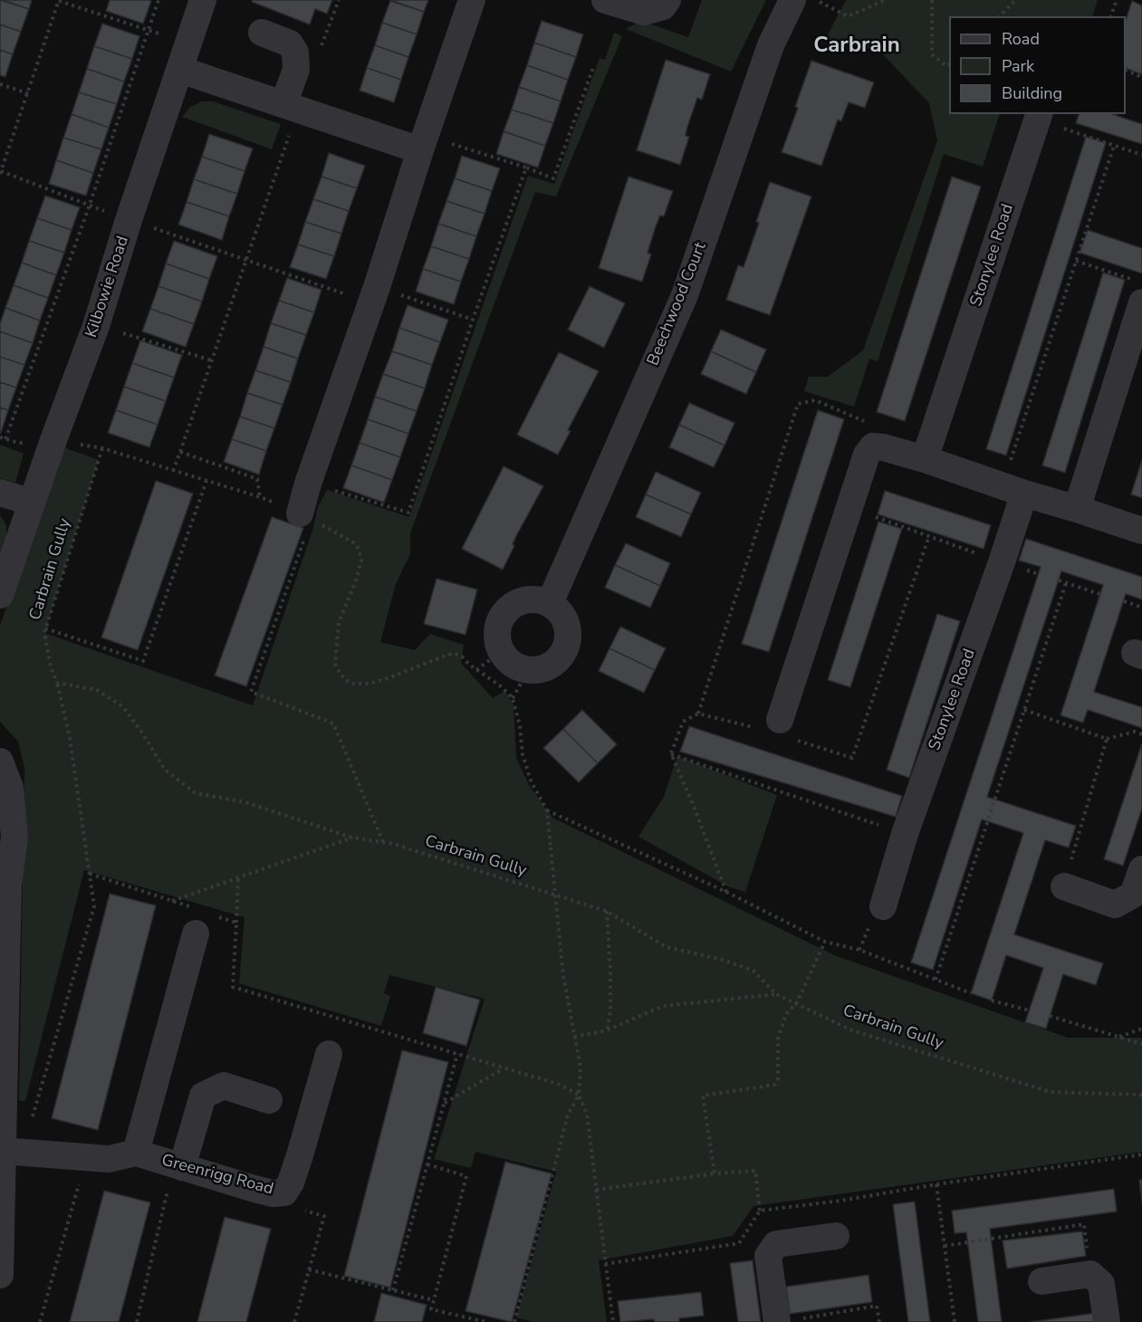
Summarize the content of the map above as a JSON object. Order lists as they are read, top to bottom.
{
  "streets": {
    "street": [
      "Stonylee Road",
      "Kilbowie Road",
      "Beechwood Court",
      "Greenrigg Road"
    ],
    "path": ["Carbrain Gully"]
  },
  "districts": ["Carbrain"],
  "legend": ["Road", "Park", "Building"]
}
